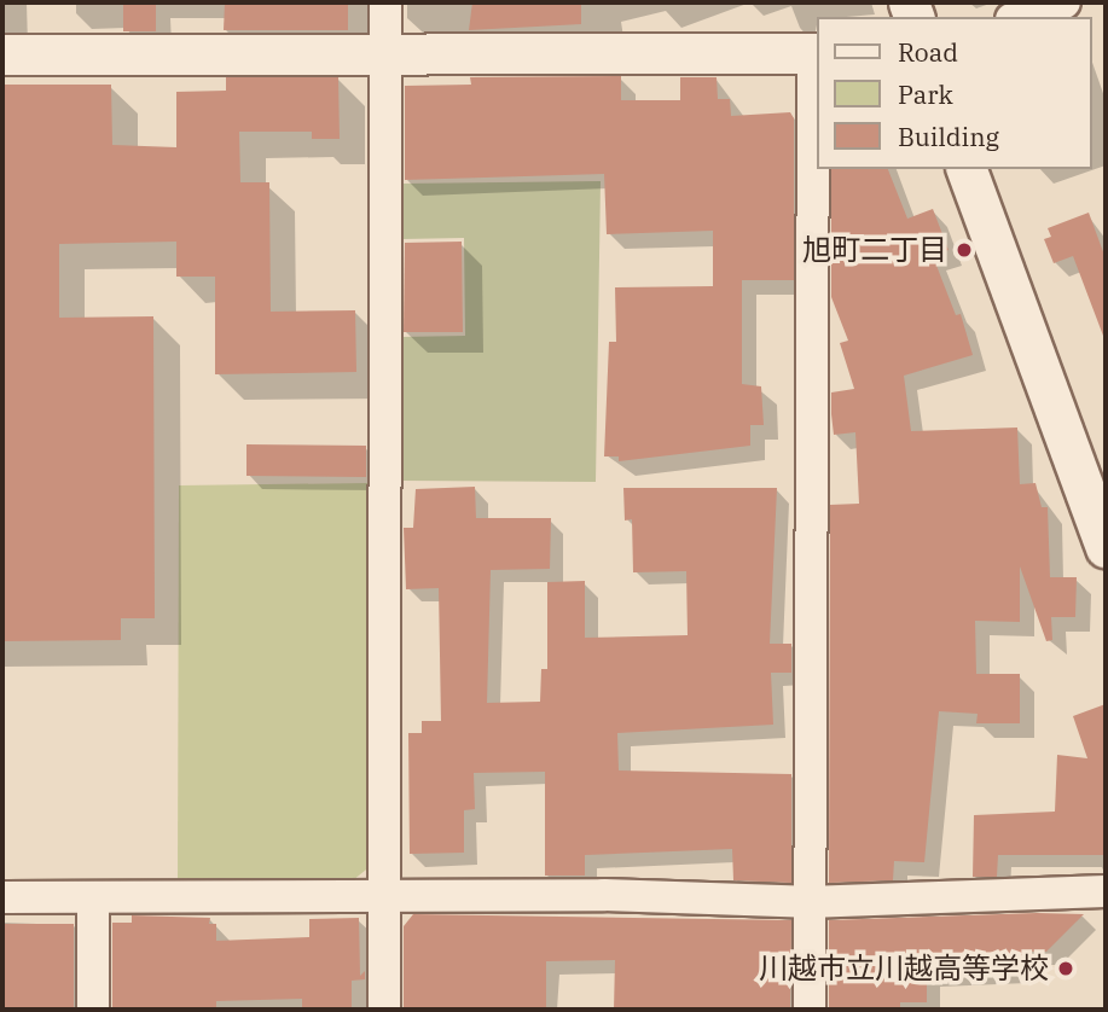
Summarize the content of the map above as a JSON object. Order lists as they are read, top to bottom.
{
  "places": ["旭町二丁目", "川越市立川越高等学校"],
  "legend": ["Road", "Park", "Building"]
}
